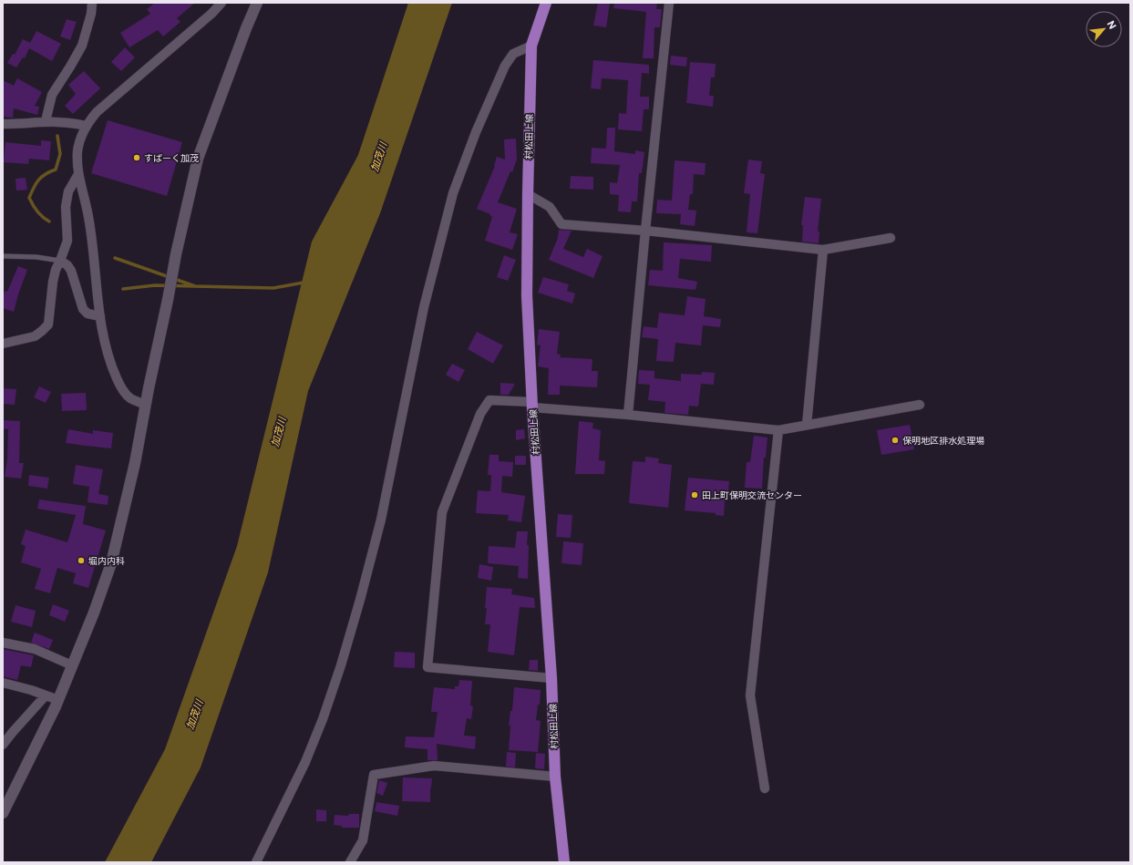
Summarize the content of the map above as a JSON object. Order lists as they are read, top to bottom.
{
  "streets": {
    "main road": ["村松田上線"]
  },
  "water": ["加茂川"],
  "places": [
    "すぱーく加茂",
    "保明地区排水処理場",
    "田上町保明交流センター",
    "堀内内科"
  ],
  "north": "top right"
}
